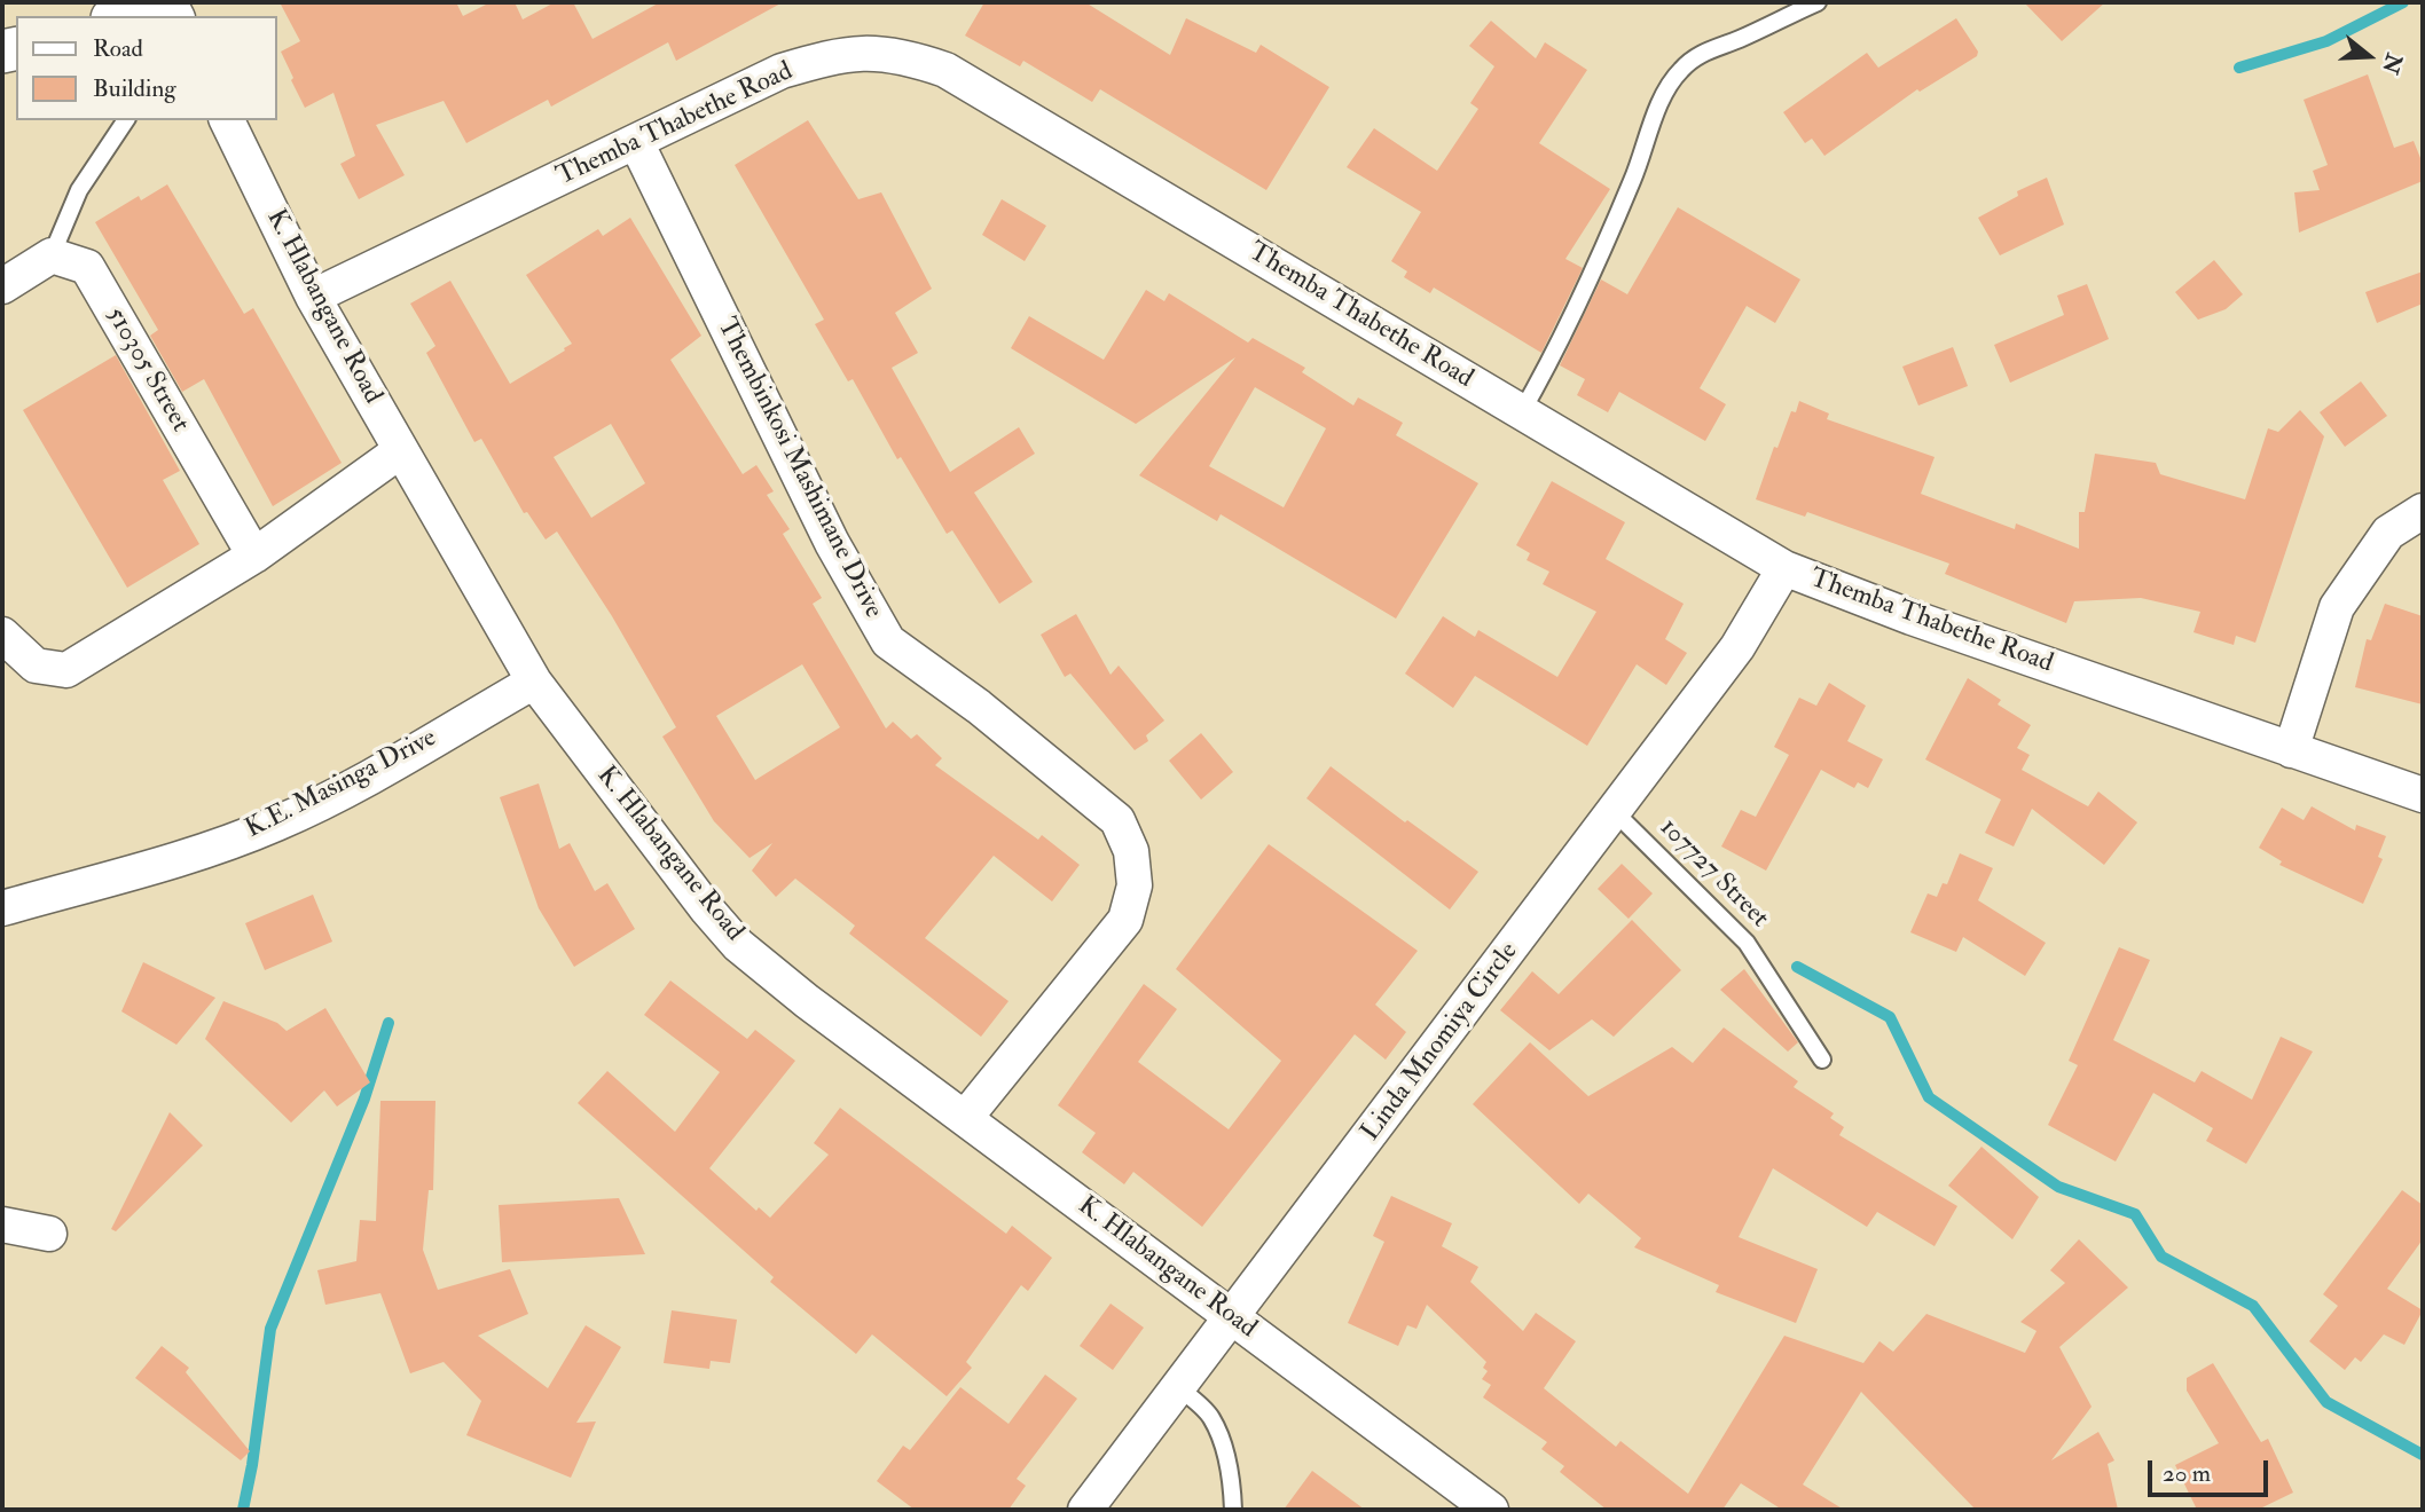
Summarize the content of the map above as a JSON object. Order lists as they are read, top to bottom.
{
  "streets": {
    "street": [
      "Themba Thabethe Road",
      "K. Hlabangane Road",
      "510305 Street",
      "Thembinkosi Mashimane Drive",
      "K.E. Masinga Drive",
      "Linda Mnomiya Circle"
    ],
    "lane": ["107727 Street"]
  },
  "crossings": [
    ["Themba Thabethe Road", "K. Hlabangane Road"],
    ["Themba Thabethe Road", "Thembinkosi Mashimane Drive"],
    ["Themba Thabethe Road", "Linda Mnomiya Circle"],
    ["K. Hlabangane Road", "Thembinkosi Mashimane Drive"],
    ["K. Hlabangane Road", "K.E. Masinga Drive"],
    ["K. Hlabangane Road", "Linda Mnomiya Circle"],
    ["107727 Street", "Linda Mnomiya Circle"]
  ],
  "legend": ["Road", "Building"],
  "scale_bar": "20 m",
  "north": "right"
}
